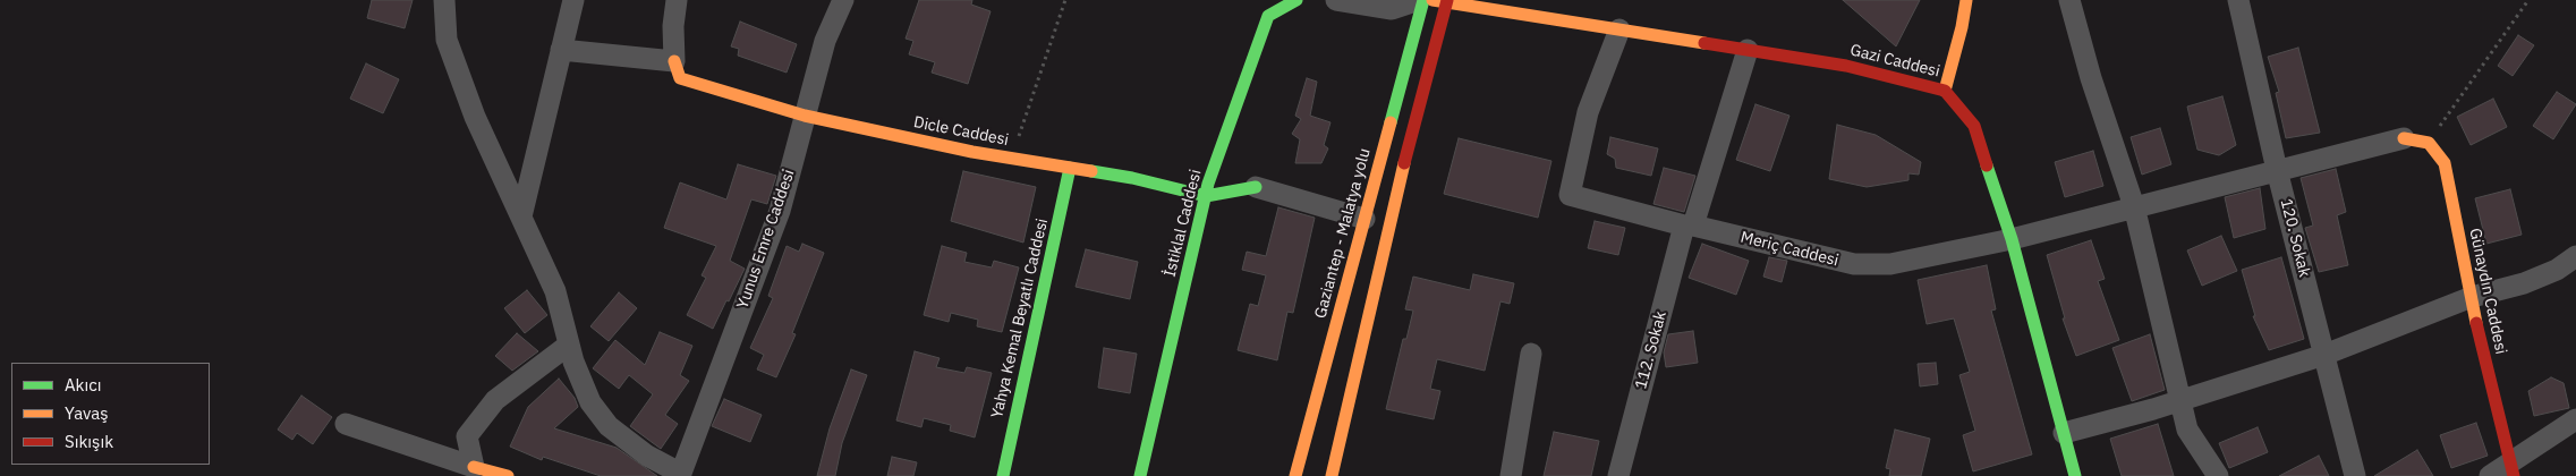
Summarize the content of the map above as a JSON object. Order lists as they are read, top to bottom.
{
  "streets": {
    "main road": [
      "Gazi Caddesi",
      "Dicle Caddesi",
      "İstiklal Caddesi",
      "Gaziantep - Malatya yolu",
      "Günaydın Caddesi",
      "Yahya Kemal Beyatlı Caddesi"
    ],
    "street": [
      "120. Sokak",
      "Yunus Emre Caddesi",
      "Meriç Caddesi",
      "112. Sokak"
    ]
  },
  "crossings": [
    ["Gazi Caddesi", "Meriç Caddesi"],
    ["Gazi Caddesi", "112. Sokak"],
    ["Dicle Caddesi", "İstiklal Caddesi"],
    ["Dicle Caddesi", "Yunus Emre Caddesi"],
    ["Dicle Caddesi", "Yahya Kemal Beyatlı Caddesi"],
    ["120. Sokak", "Meriç Caddesi"],
    ["Meriç Caddesi", "112. Sokak"]
  ],
  "legend": ["Akıcı", "Yavaş", "Sıkışık"]
}
